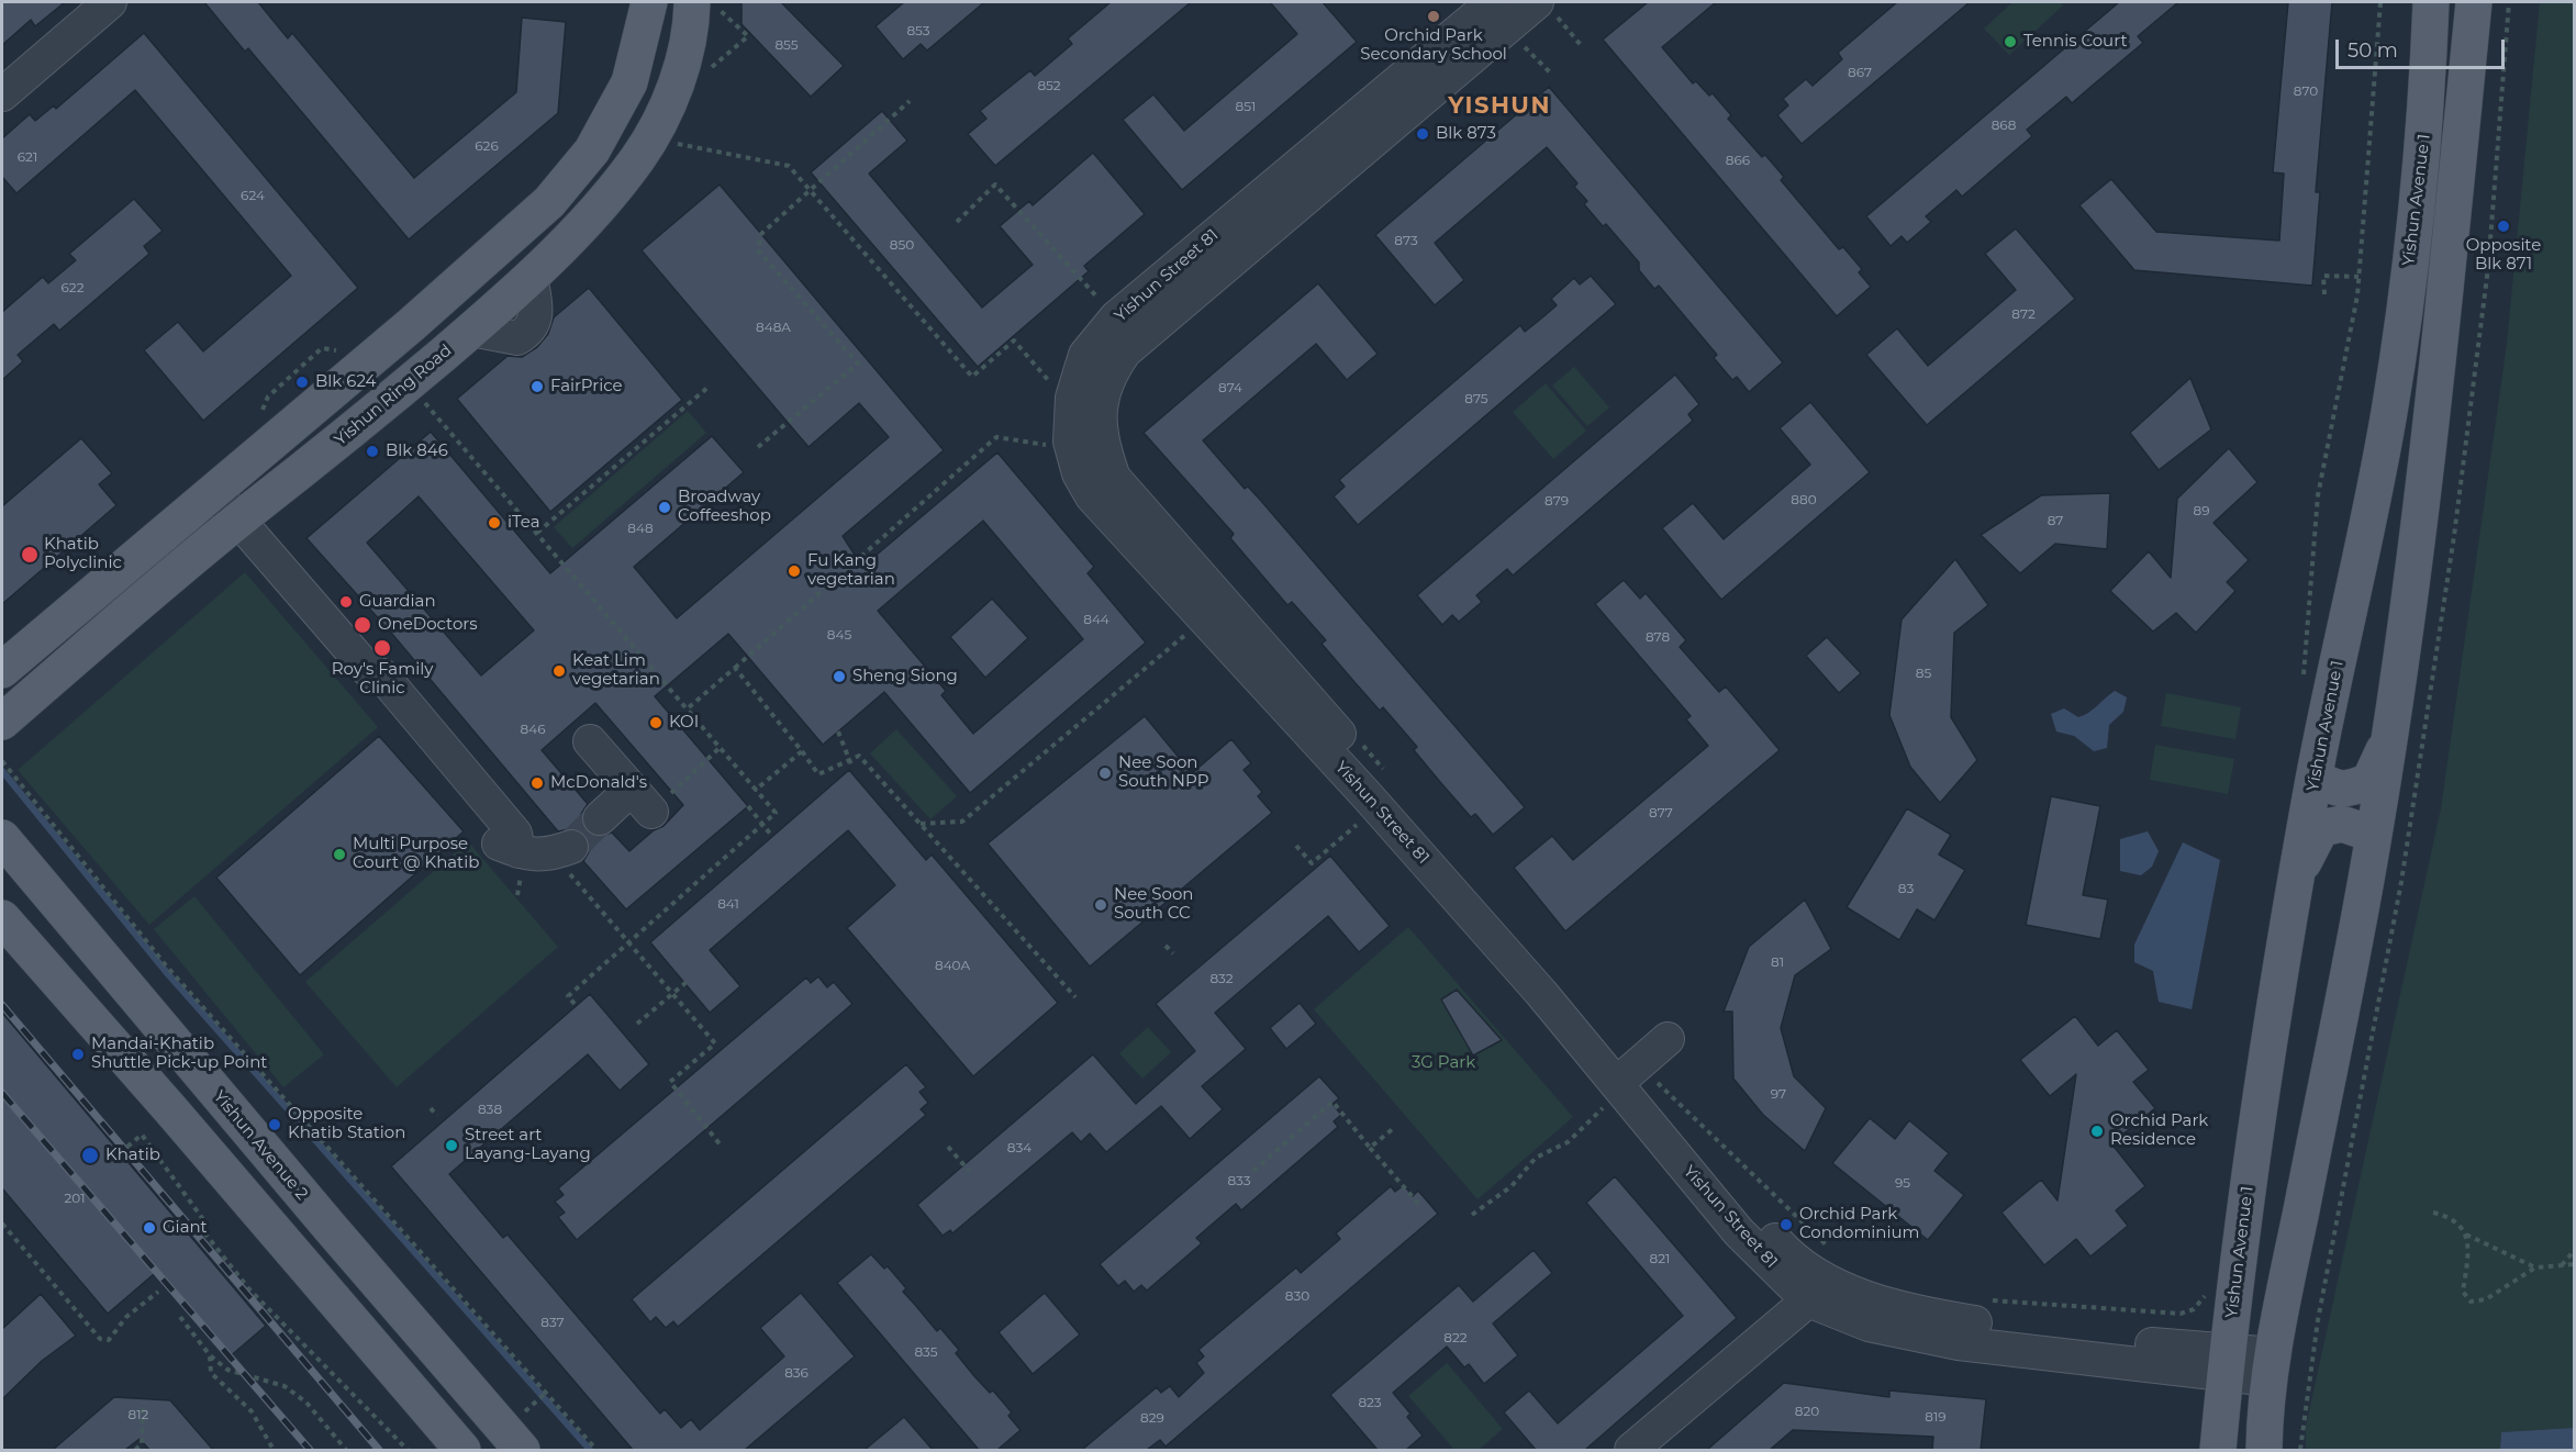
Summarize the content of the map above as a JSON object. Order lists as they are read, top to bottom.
{
  "streets": {
    "main road": ["Yishun Avenue 1", "Yishun Ring Road", "Yishun Avenue 2"],
    "street": ["Yishun Street 81"]
  },
  "crossings": [
    ["Yishun Avenue 1", "Yishun Street 81"]
  ],
  "districts": ["YISHUN"],
  "parks": ["3G Park"],
  "places": [
    "Orchid Park Secondary School",
    "Tennis Court",
    "Blk 873",
    "Opposite Blk 871",
    "Blk 624",
    "FairPrice",
    "Blk 846",
    "Broadway Coffeeshop",
    "iTea",
    "Khatib Polyclinic",
    "Fu Kang vegetarian",
    "Guardian",
    "OneDoctors",
    "Roy's Family Clinic",
    "Keat Lim vegetarian",
    "Sheng Siong",
    "KOI",
    "Nee Soon South NPP",
    "McDonald's",
    "Multi Purpose Court @ Khatib",
    "Nee Soon South CC",
    "Mandai-Khatib Shuttle Pick-up Point",
    "Opposite Khatib Station",
    "Orchid Park Residence",
    "Street art Layang-Layang",
    "Khatib",
    "Orchid Park Condominium",
    "Giant"
  ],
  "house_numbers": [
    "853",
    "855",
    "867",
    "852",
    "870",
    "851",
    "868",
    "626",
    "621",
    "866",
    "624",
    "873",
    "850",
    "622",
    "872",
    "848A",
    "874",
    "875",
    "880",
    "879",
    "89",
    "87",
    "848",
    "844",
    "845",
    "878",
    "85",
    "846",
    "877",
    "83",
    "841",
    "81",
    "840A",
    "832",
    "97",
    "838",
    "834",
    "833",
    "95",
    "201",
    "821",
    "830",
    "837",
    "822",
    "835",
    "836",
    "823",
    "820",
    "812",
    "819",
    "829"
  ],
  "scale_bar": "50 m"
}
